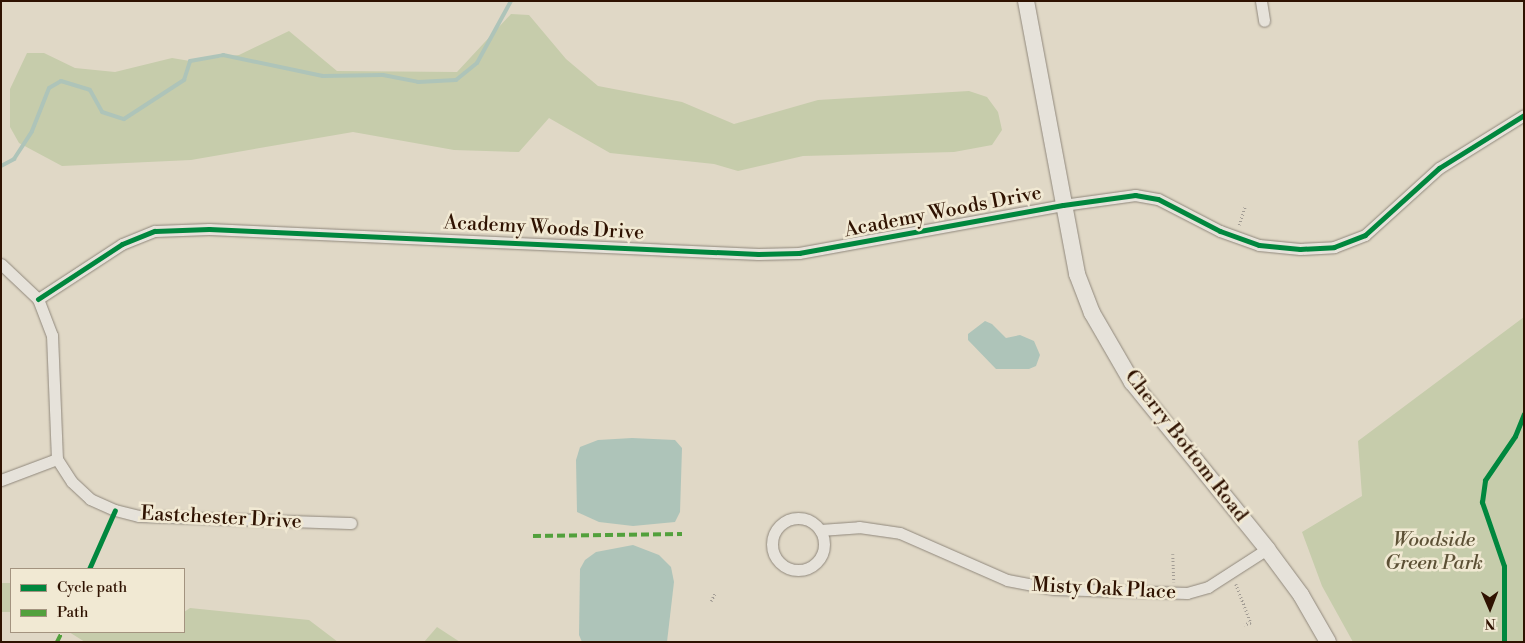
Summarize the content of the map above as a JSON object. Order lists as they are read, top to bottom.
{
  "streets": {
    "main road": ["Cherry Bottom Road"],
    "street": ["Academy Woods Drive", "Eastchester Drive", "Misty Oak Place"]
  },
  "crossings": [
    ["Academy Woods Drive", "Cherry Bottom Road"],
    ["Cherry Bottom Road", "Misty Oak Place"]
  ],
  "parks": ["Woodside Green Park"],
  "legend": ["Cycle path", "Path"],
  "north": "bottom"
}
